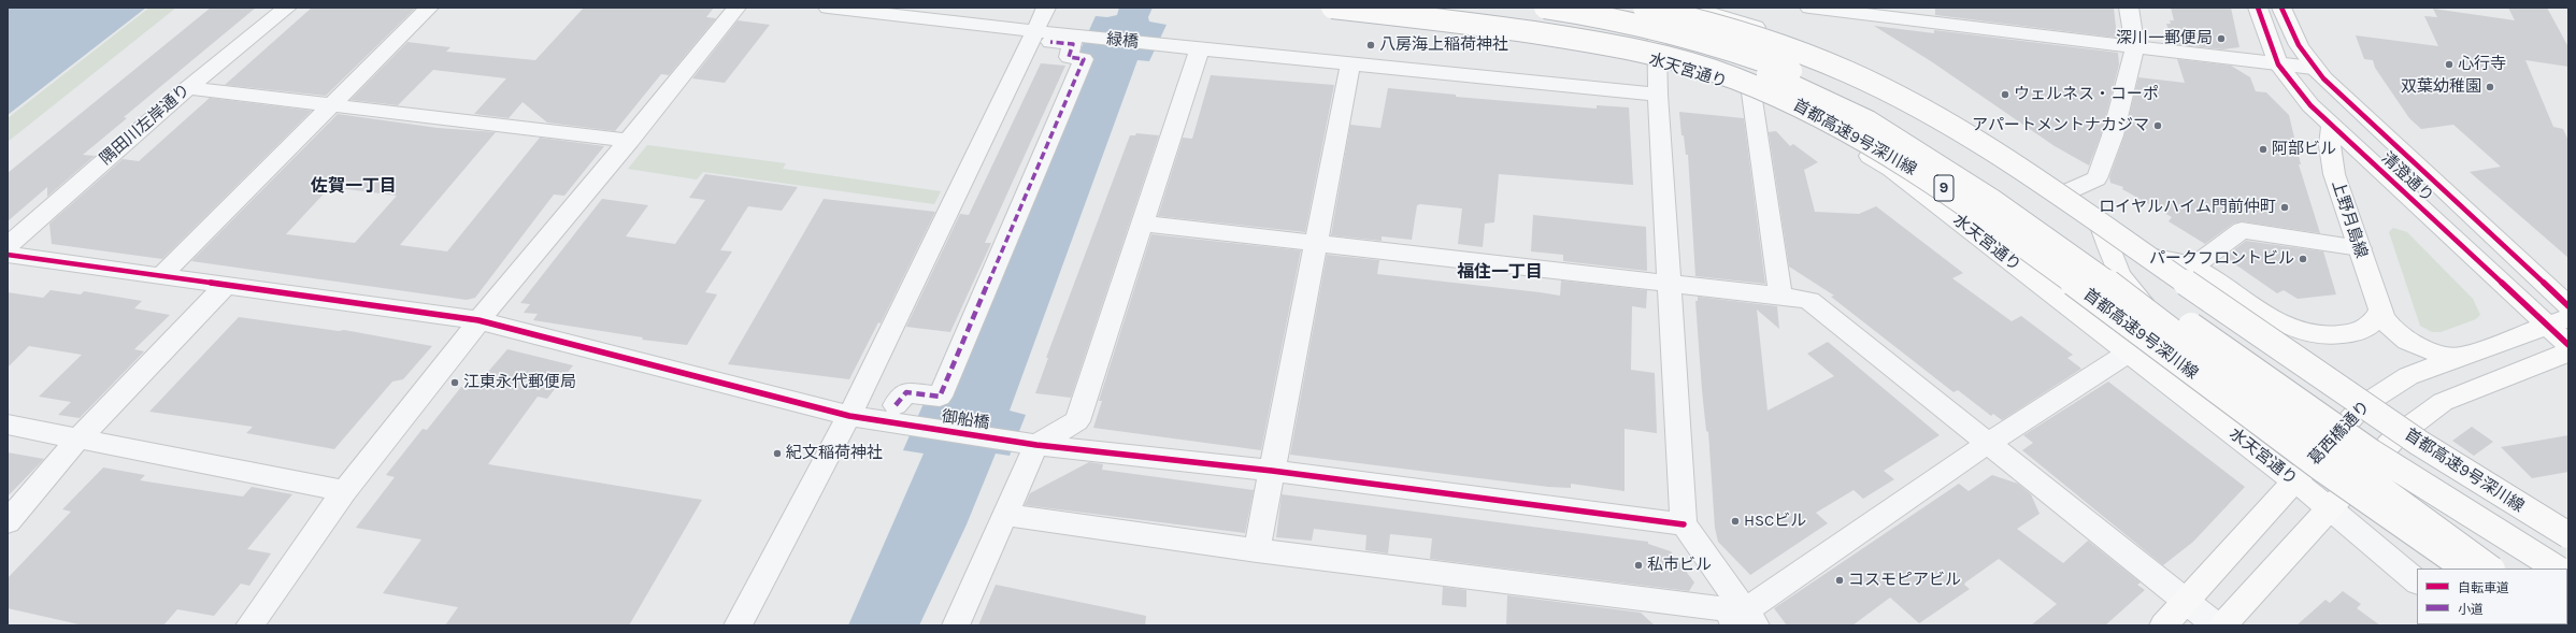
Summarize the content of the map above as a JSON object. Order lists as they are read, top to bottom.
{
  "streets": {
    "main road": [
      "水天宮通り",
      "首都高速9号深川線",
      "清澄通り",
      "9",
      "上野月島線",
      "葛西橋通り"
    ],
    "street": ["緑橋", "隅田川左岸通り", "御船橋"]
  },
  "crossings": [
    ["水天宮通り", "葛西橋通り"],
    ["清澄通り", "上野月島線"],
    ["清澄通り", "葛西橋通り"],
    ["上野月島線", "葛西橋通り"]
  ],
  "districts": ["佐賀一丁目", "福住一丁目"],
  "places": [
    "深川一郵便局",
    "八房海上稲荷神社",
    "心行寺",
    "双葉幼稚園",
    "ウェルネス・コーポ",
    "アパートメントナカジマ",
    "阿部ビル",
    "ロイヤルハイム門前仲町",
    "パークフロントビル",
    "江東永代郵便局",
    "紀文稲荷神社",
    "HSCビル",
    "私市ビル",
    "コスモピアビル"
  ],
  "legend": ["自転車道", "小道"]
}
